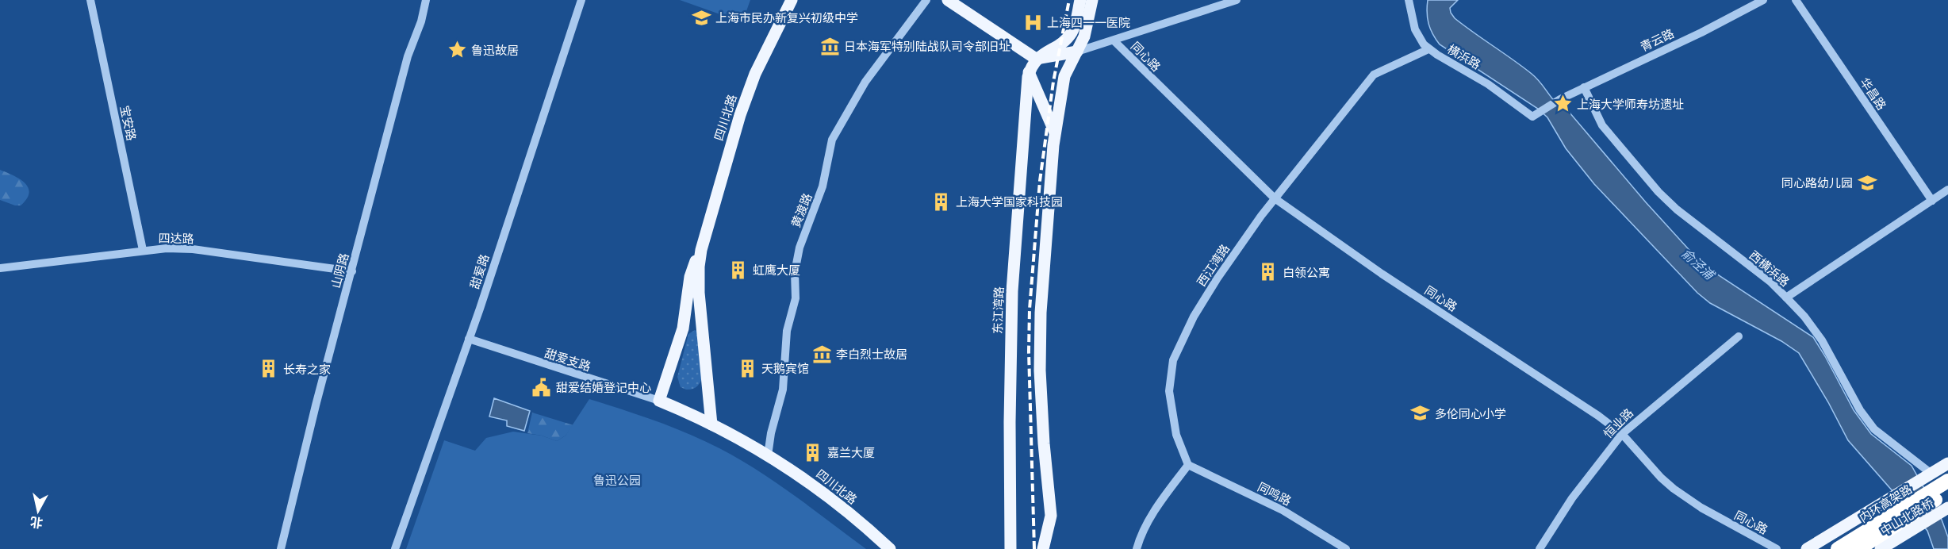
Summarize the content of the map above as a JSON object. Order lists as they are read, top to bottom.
{
  "streets": {
    "highway": ["内环高架路"],
    "main road": ["四川北路", "东江湾路", "中山北路桥"],
    "street": [
      "青云路",
      "同心路",
      "横浜路",
      "华昌路",
      "宝安路",
      "黄渡路",
      "四达路",
      "西江湾路",
      "西横浜路",
      "山阴路",
      "甜爱路",
      "甜爱支路",
      "恒业路",
      "同鸣路"
    ]
  },
  "crossings": [
    ["青云路", "横浜路"],
    ["青云路", "西横浜路"],
    ["同心路", "西江湾路"],
    ["同心路", "恒业路"],
    ["横浜路", "西江湾路"],
    ["四川北路", "黄渡路"],
    ["四川北路", "甜爱支路"],
    ["宝安路", "四达路"],
    ["四达路", "山阴路"],
    ["西江湾路", "同鸣路"],
    ["西横浜路", "中山北路桥"],
    ["甜爱路", "甜爱支路"]
  ],
  "water": ["俞泾浦"],
  "parks": ["鲁迅公园"],
  "places": {
    "school or university": ["上海市民办新复兴初级中学", "同心路幼儿园", "多伦同心小学"],
    "hospital": ["上海四一一医院"],
    "museum": ["日本海军特别陆战队司令部旧址", "李白烈士故居"],
    "place": ["鲁迅故居", "上海大学师寿坊遗址"],
    "building": [
      "上海大学国家科技园",
      "虹鹰大厦",
      "白领公寓",
      "天鹅宾馆",
      "长寿之家",
      "嘉兰大厦"
    ],
    "public building": ["甜爱结婚登记中心"]
  },
  "north": "bottom"
}
